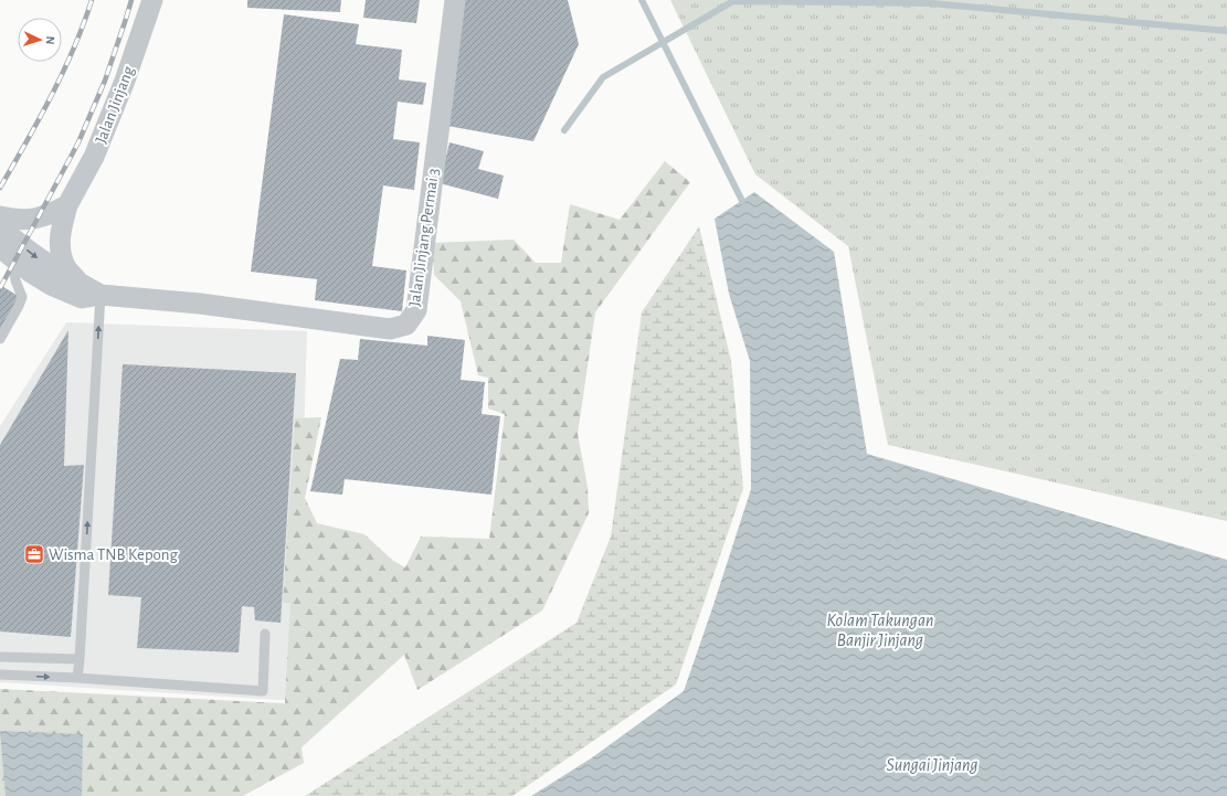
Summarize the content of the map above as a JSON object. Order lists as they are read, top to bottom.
{
  "streets": {
    "street": ["Jalan Jinjang", "Jalan Jinjang Permai 3"]
  },
  "water": ["Kolam Takungan Banjir Jinjang", "Sungai Jinjang"],
  "places": {
    "office": ["Wisma TNB Kepong"]
  },
  "north": "right"
}
